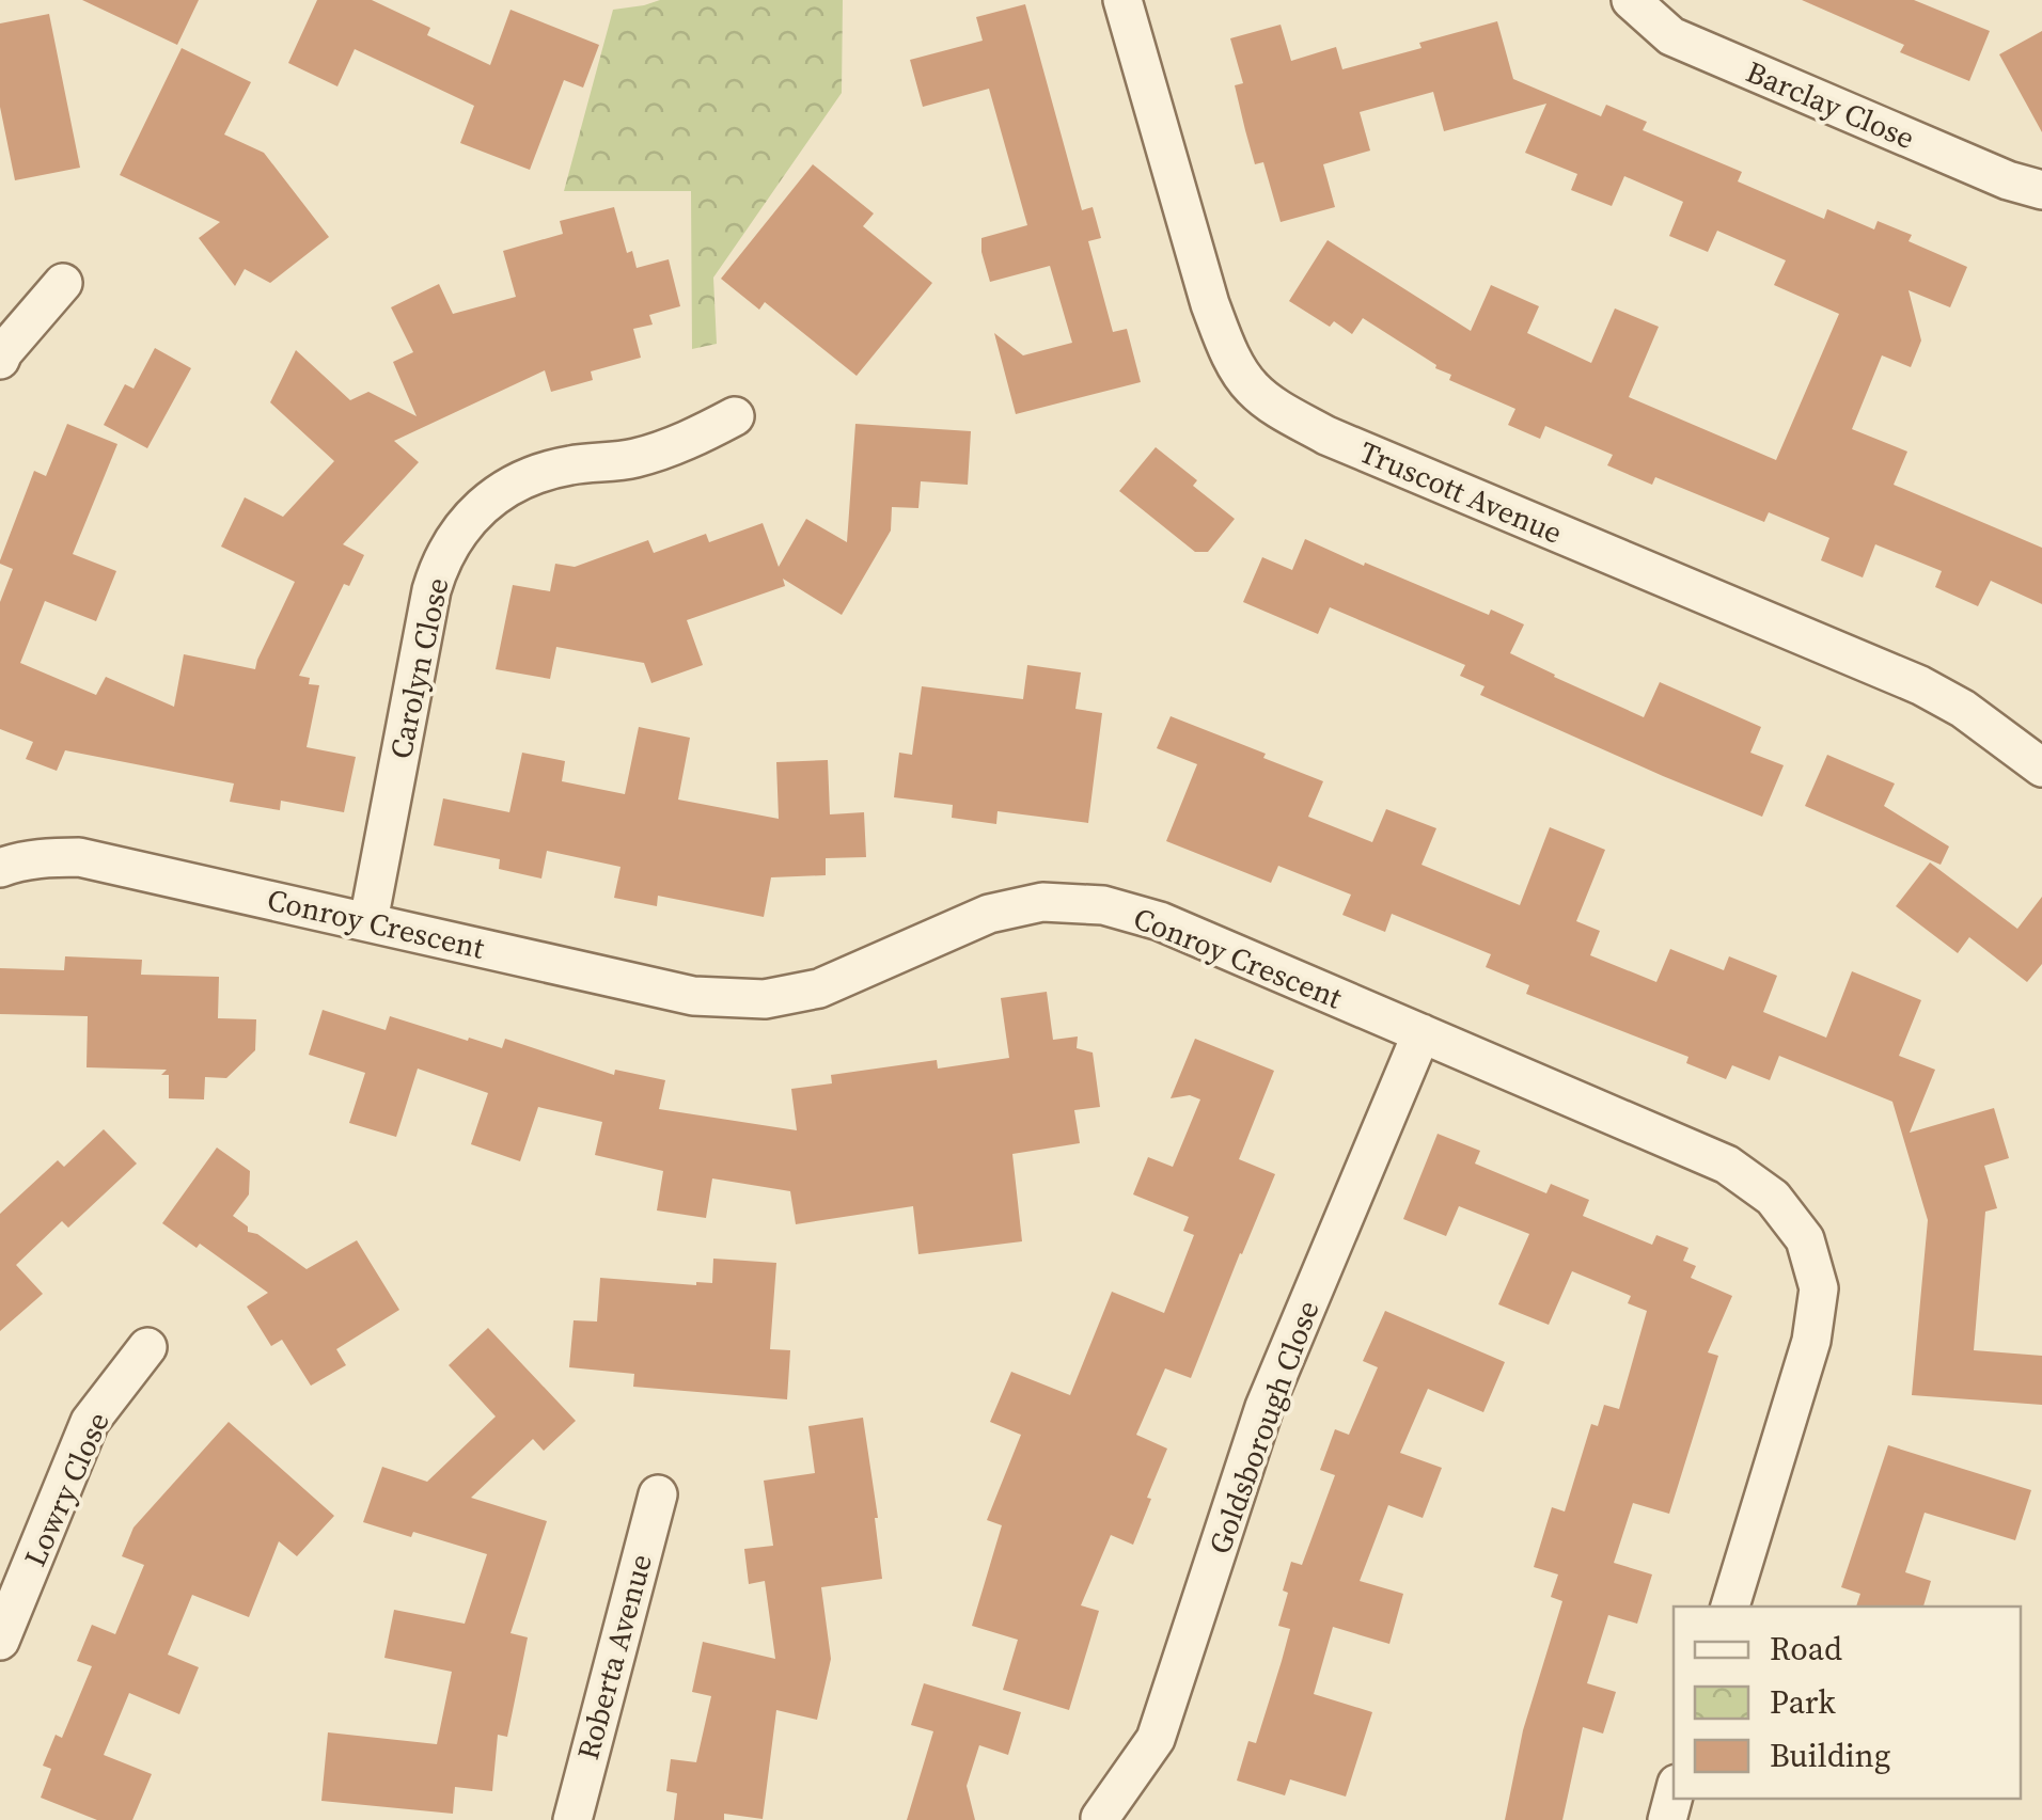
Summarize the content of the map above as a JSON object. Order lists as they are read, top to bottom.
{
  "streets": {
    "street": [
      "Barclay Close",
      "Truscott Avenue",
      "Carolyn Close",
      "Conroy Crescent",
      "Goldsborough Close",
      "Lowry Close",
      "Roberta Avenue"
    ]
  },
  "crossings": [
    ["Carolyn Close", "Conroy Crescent"],
    ["Conroy Crescent", "Goldsborough Close"]
  ],
  "legend": ["Road", "Park", "Building"]
}
